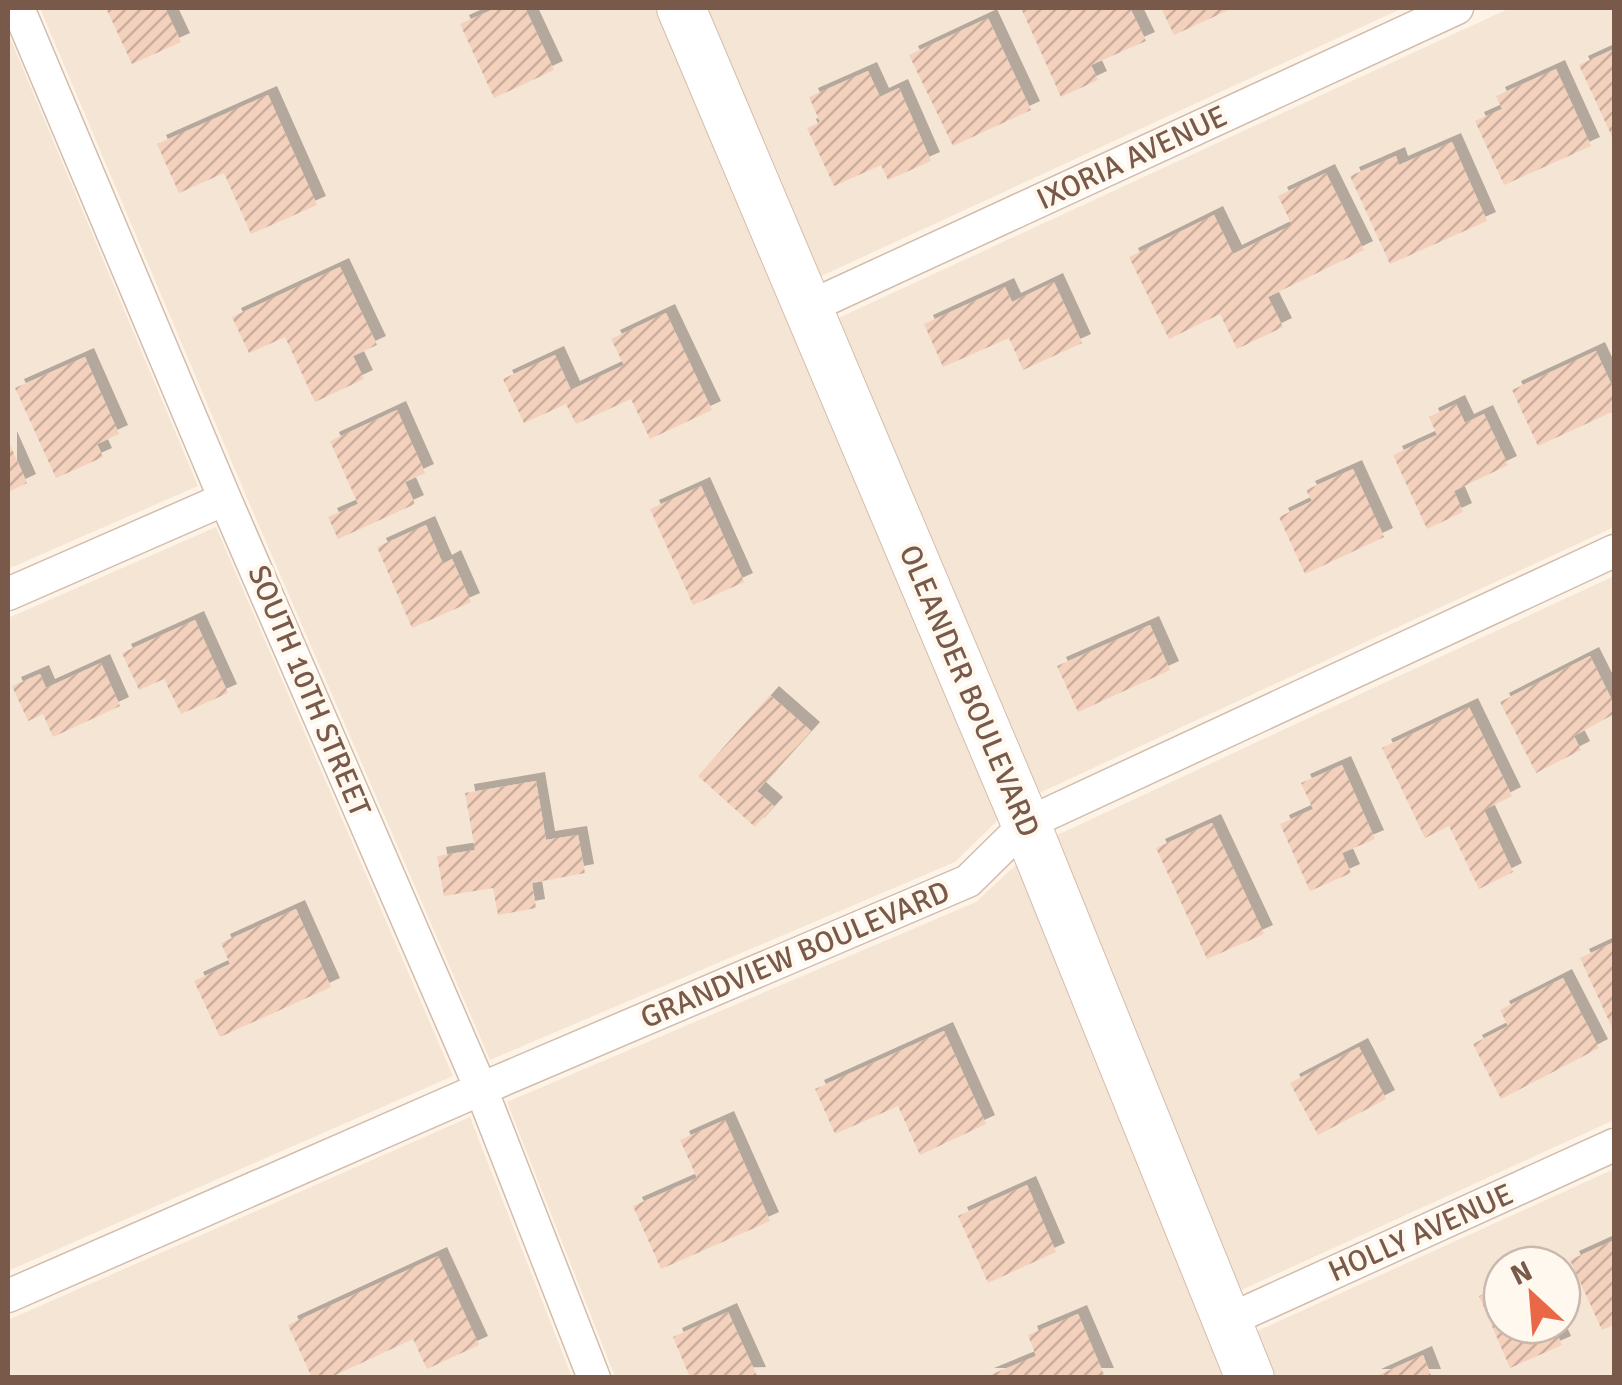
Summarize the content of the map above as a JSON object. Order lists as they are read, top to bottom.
{
  "streets": {
    "main road": ["OLEANDER BOULEVARD"],
    "street": [
      "IXORIA AVENUE",
      "SOUTH 10TH STREET",
      "GRANDVIEW BOULEVARD",
      "HOLLY AVENUE"
    ]
  },
  "crossings": [
    ["IXORIA AVENUE", "OLEANDER BOULEVARD"],
    ["SOUTH 10TH STREET", "GRANDVIEW BOULEVARD"],
    ["OLEANDER BOULEVARD", "GRANDVIEW BOULEVARD"],
    ["OLEANDER BOULEVARD", "HOLLY AVENUE"]
  ],
  "north": "top left"
}
